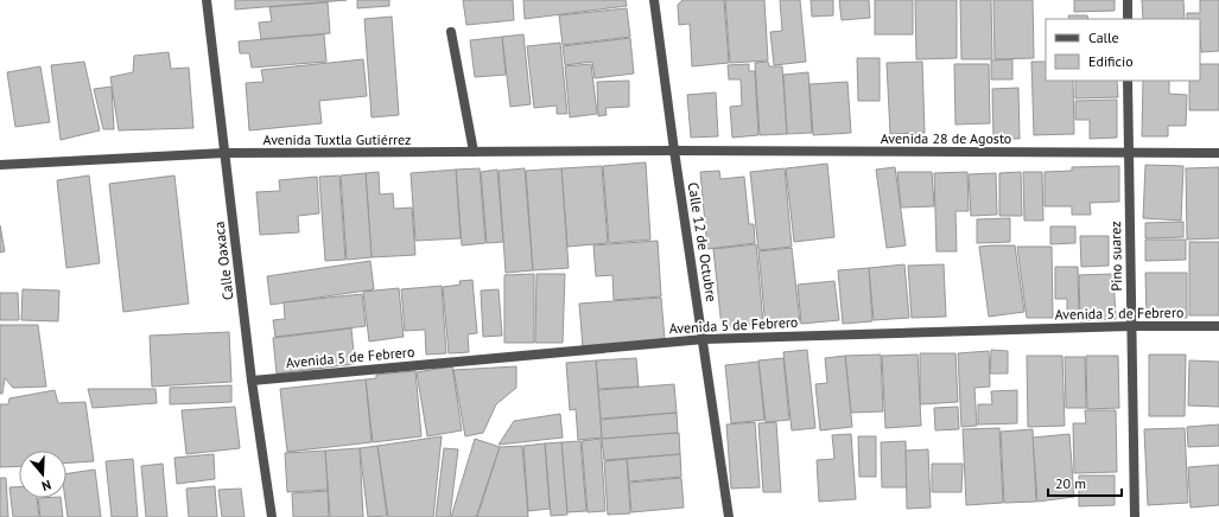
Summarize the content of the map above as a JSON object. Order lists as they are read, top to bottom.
{
  "streets": {
    "street": [
      "Avenida 28 de Agosto",
      "Avenida Tuxtla Gutiérrez",
      "Calle 12 de Octubre",
      "Pino suarez",
      "Calle Oaxaca",
      "Avenida 5 de Febrero"
    ]
  },
  "crossings": [
    ["Avenida 28 de Agosto", "Avenida Tuxtla Gutiérrez"],
    ["Avenida 28 de Agosto", "Calle 12 de Octubre"],
    ["Avenida 28 de Agosto", "Pino suarez"],
    ["Avenida Tuxtla Gutiérrez", "Calle 12 de Octubre"],
    ["Avenida Tuxtla Gutiérrez", "Calle Oaxaca"],
    ["Calle 12 de Octubre", "Avenida 5 de Febrero"],
    ["Pino suarez", "Avenida 5 de Febrero"],
    ["Calle Oaxaca", "Avenida 5 de Febrero"]
  ],
  "legend": ["Calle", "Edificio"],
  "scale_bar": "20 m",
  "north": "bottom"
}
